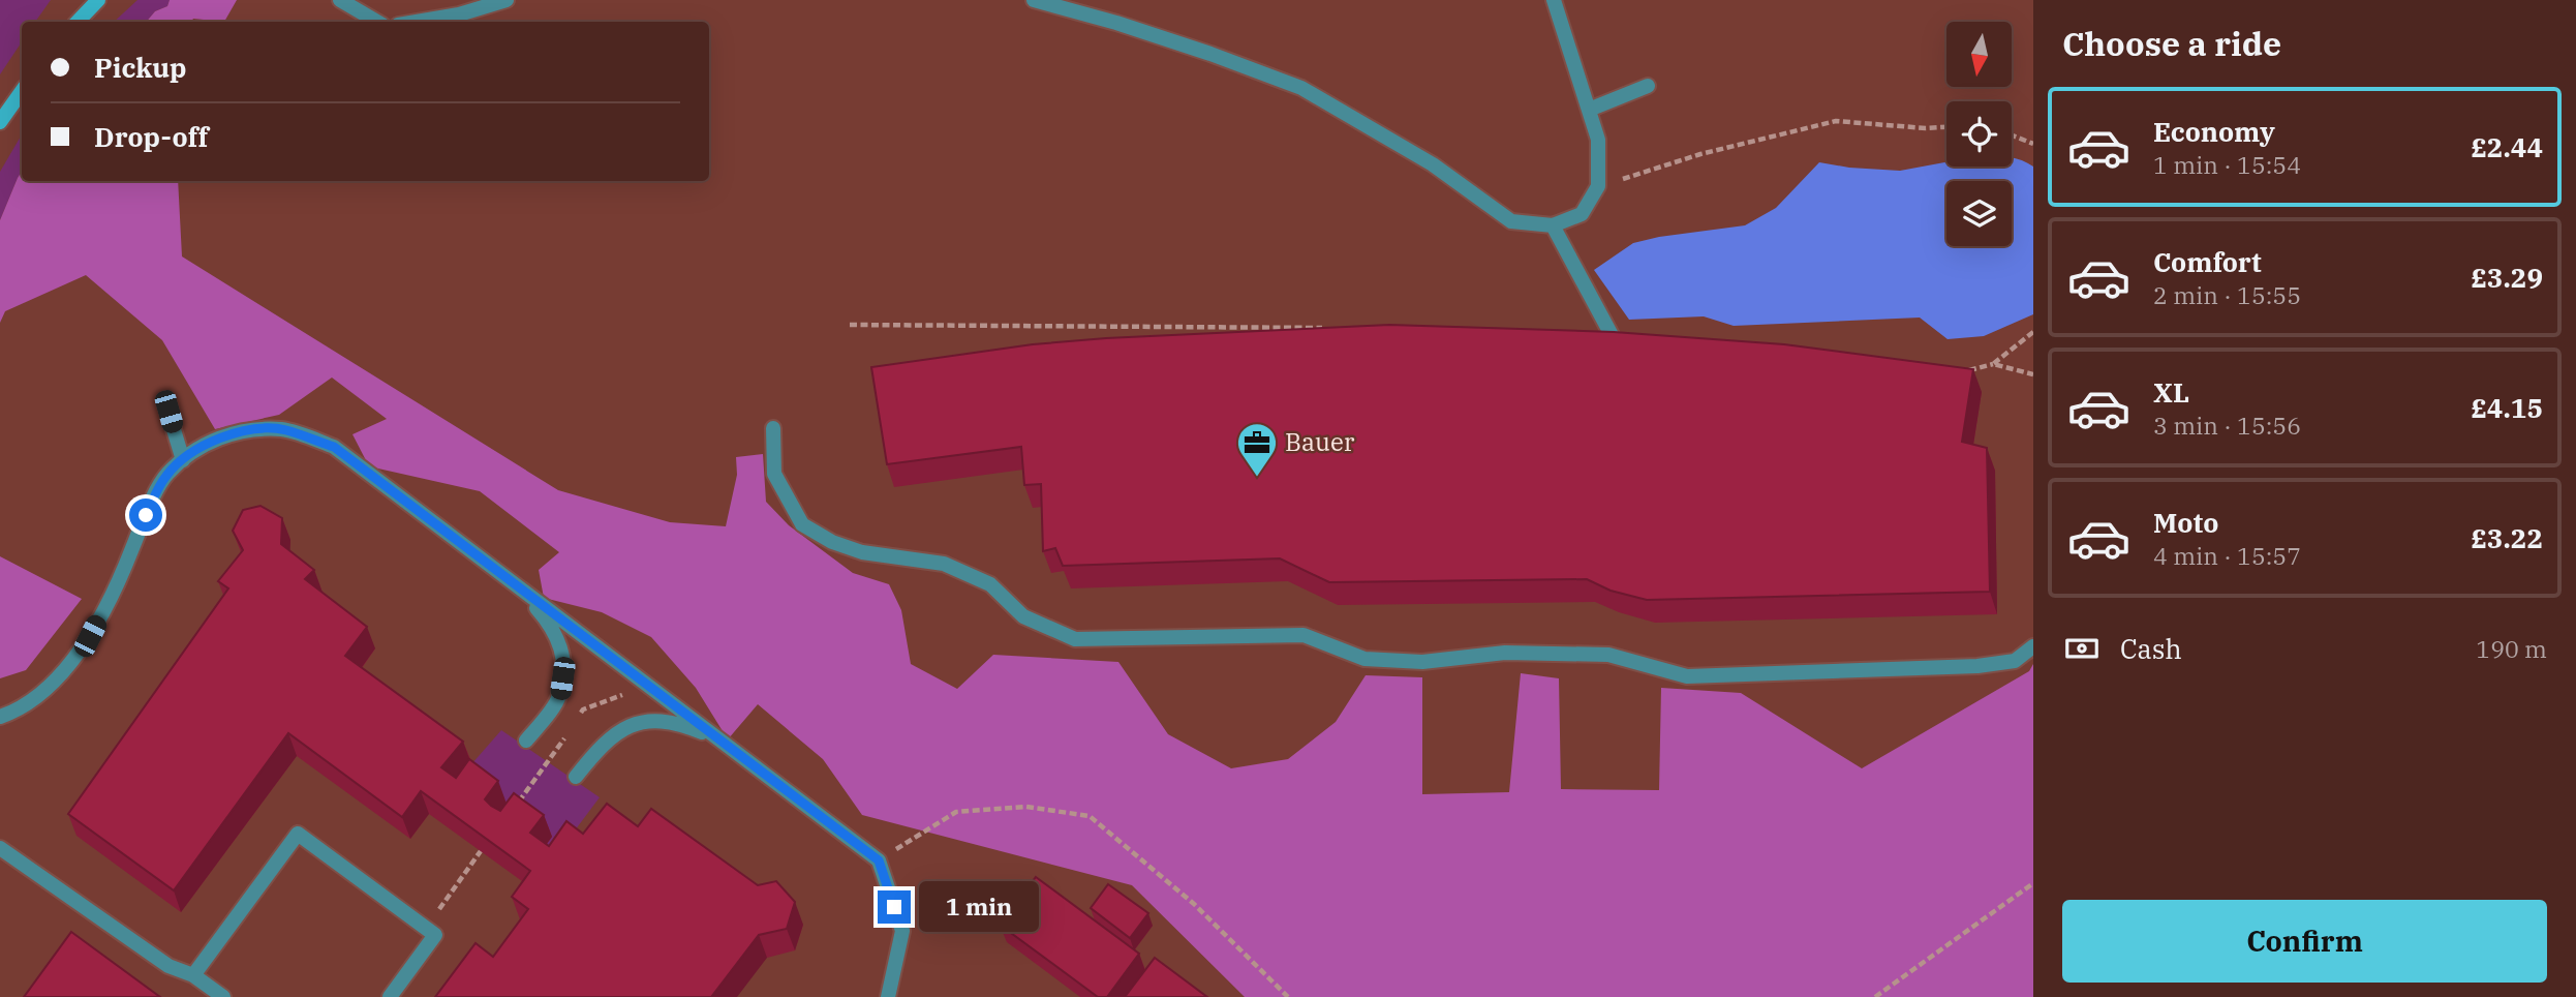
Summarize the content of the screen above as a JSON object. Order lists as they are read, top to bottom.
{
  "places": {
    "office": ["Bauer"]
  },
  "north": "bottom",
  "page": {
    "heading": "Choose a ride",
    "banner": ["Pickup", "Drop-off"],
    "list": [
      {
        "name": "Economy",
        "note": "1 min · 15:54",
        "value": "£2.44"
      },
      {
        "name": "Comfort",
        "note": "2 min · 15:55",
        "value": "£3.29"
      },
      {
        "name": "XL",
        "note": "3 min · 15:56",
        "value": "£4.15"
      },
      {
        "name": "Moto",
        "note": "4 min · 15:57",
        "value": "£3.22"
      }
    ],
    "pay": ["Cash", "190 m"],
    "bubble": "1 min",
    "buttons": "Confirm"
  }
}
